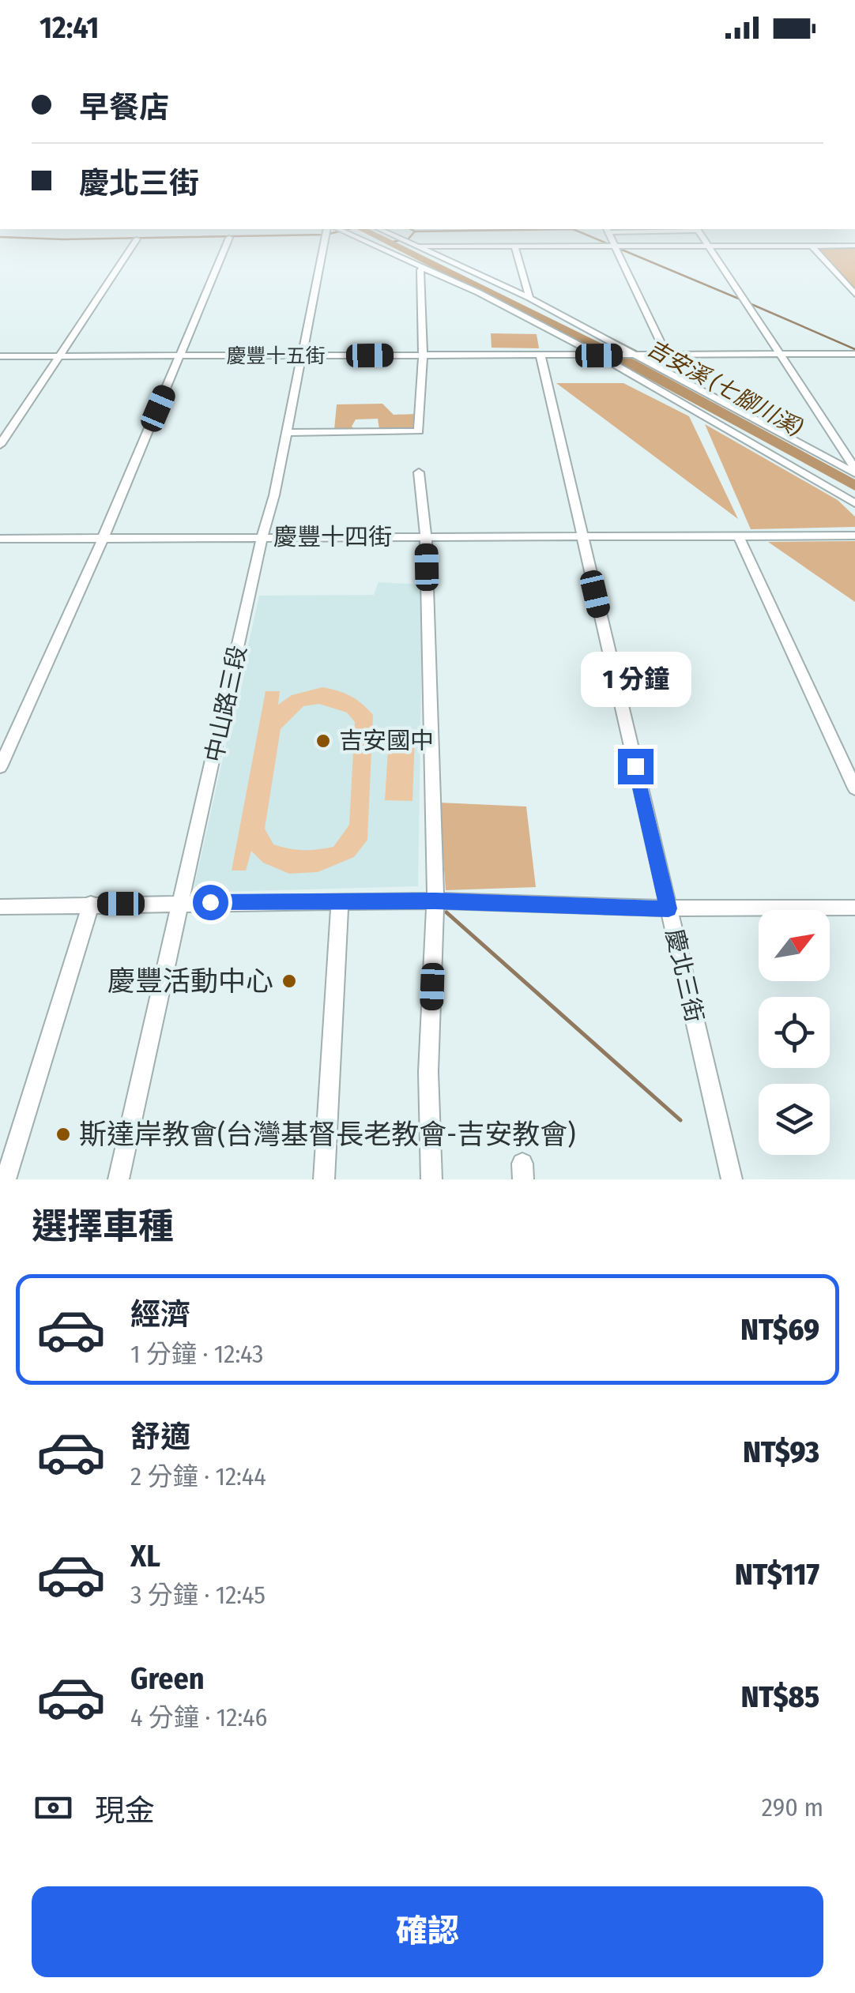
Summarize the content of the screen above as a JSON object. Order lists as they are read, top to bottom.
{
  "streets": {
    "street": [
      "慶豐十五街",
      "慶豐十四街",
      "中山路三段",
      "慶北三街"
    ]
  },
  "crossings": [
    ["慶豐十五街", "中山路三段"],
    ["慶豐十五街", "慶北三街"],
    ["慶豐十四街", "中山路三段"],
    ["慶豐十四街", "慶北三街"]
  ],
  "water": ["吉安溪 (七腳川溪)"],
  "places": ["吉安國中", "慶豐活動中心", "斯達岸教會(台灣基督長老教會-吉安教會)"],
  "north": "top right",
  "page": {
    "status": "12:41",
    "banner": ["早餐店", "慶北三街"],
    "bubble": "1 分鐘",
    "heading": "選擇車種",
    "list": [
      {
        "name": "經濟",
        "note": "1 分鐘 · 12:43",
        "value": "NT$69"
      },
      {
        "name": "舒適",
        "note": "2 分鐘 · 12:44",
        "value": "NT$93"
      },
      {
        "name": "XL",
        "note": "3 分鐘 · 12:45",
        "value": "NT$117"
      },
      {
        "name": "Green",
        "note": "4 分鐘 · 12:46",
        "value": "NT$85"
      }
    ],
    "pay": ["現金", "290 m"],
    "buttons": "確認"
  }
}
